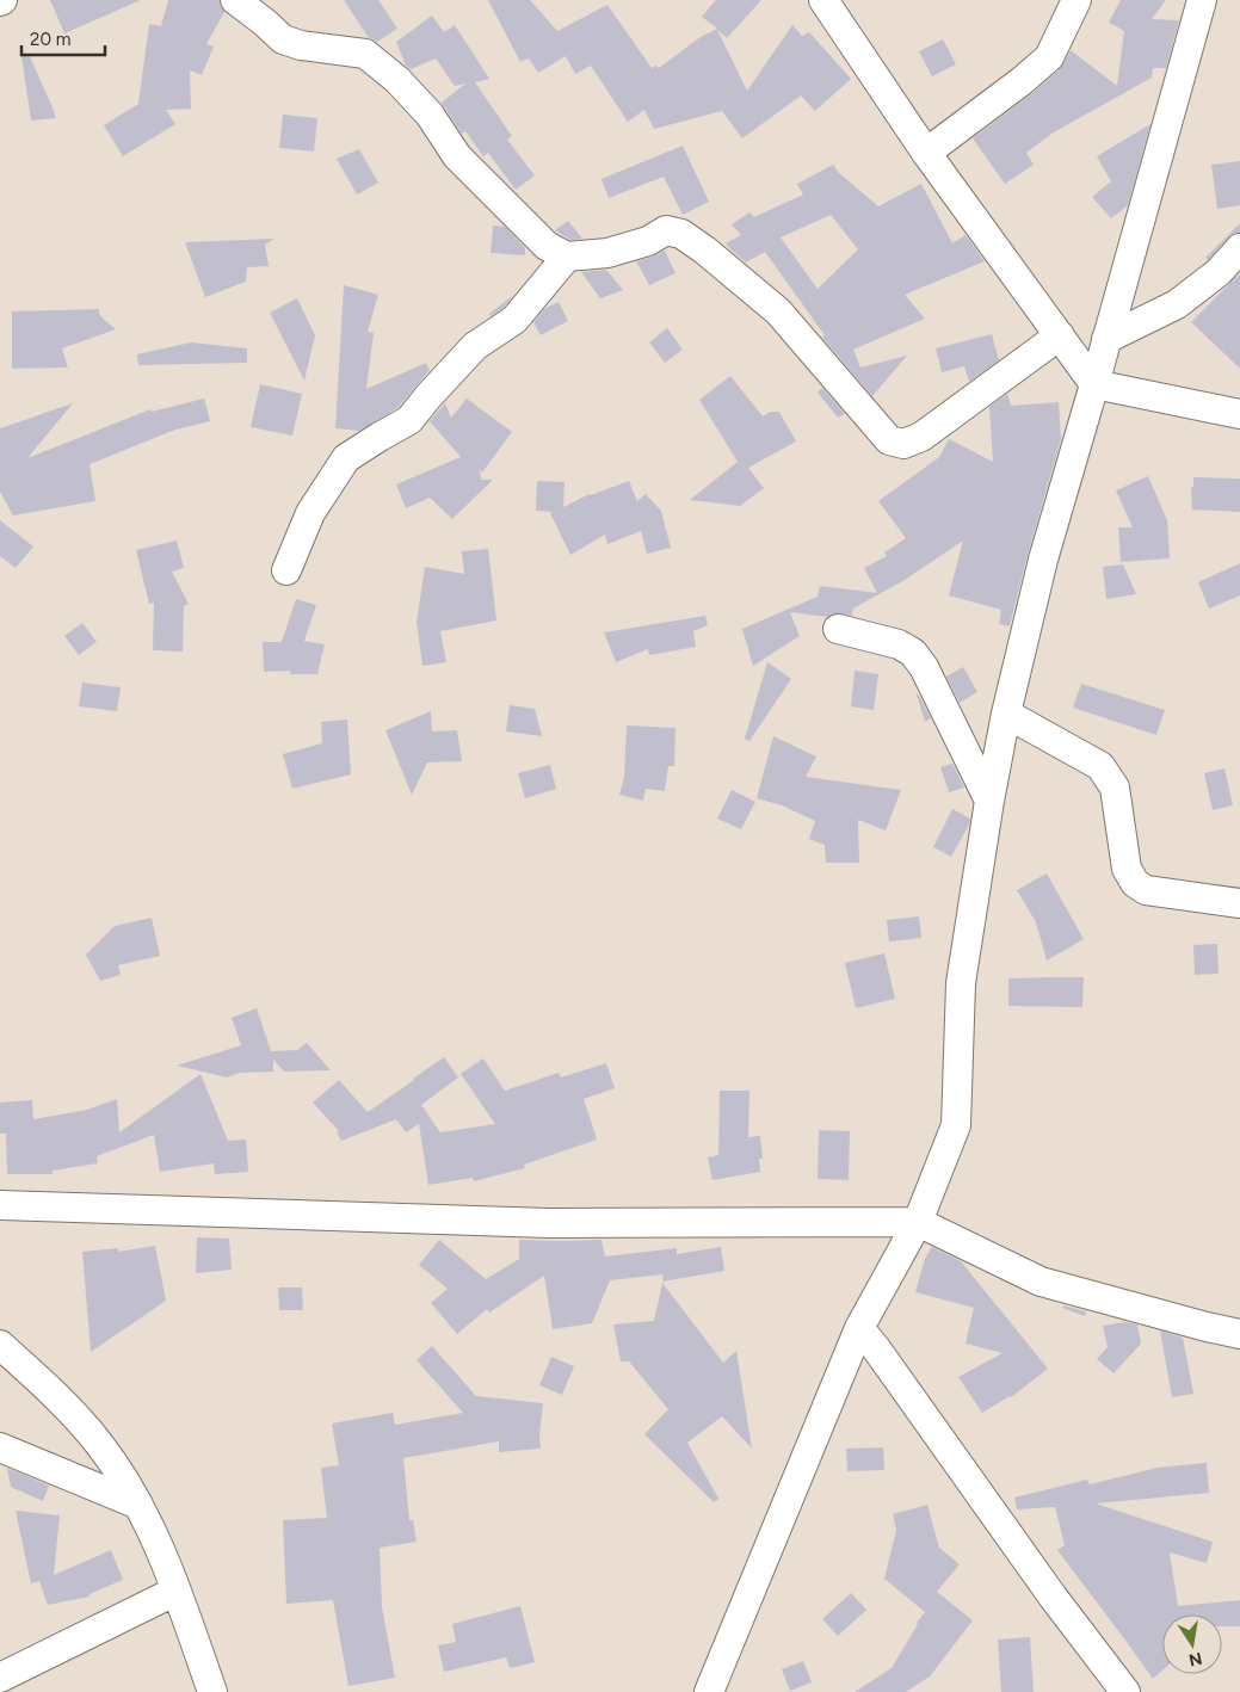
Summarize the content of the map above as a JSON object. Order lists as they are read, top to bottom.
{
  "scale_bar": "20 m",
  "north": "bottom"
}
